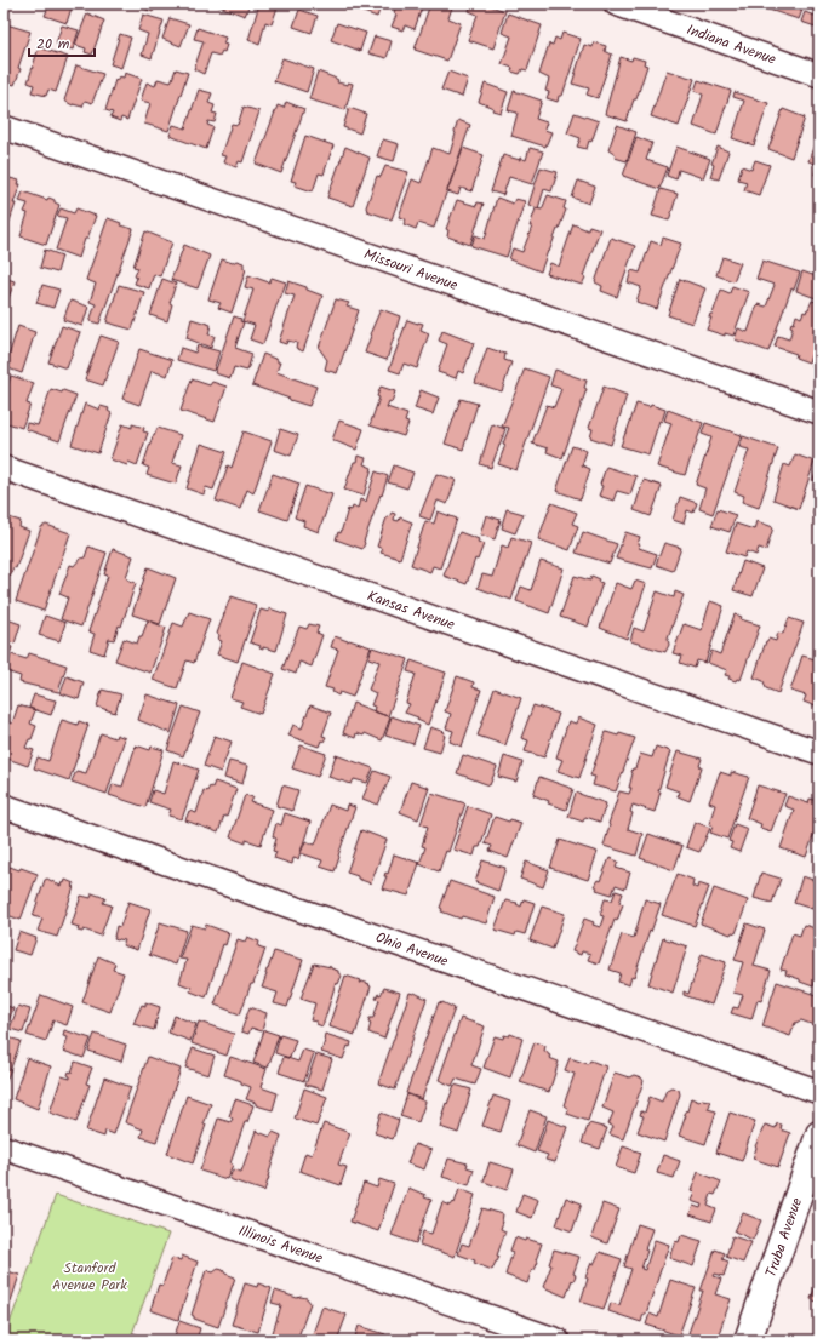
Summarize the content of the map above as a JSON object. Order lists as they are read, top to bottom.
{
  "streets": {
    "street": [
      "Indiana Avenue",
      "Missouri Avenue",
      "Kansas Avenue",
      "Ohio Avenue",
      "Truba Avenue",
      "Illinois Avenue"
    ]
  },
  "parks": ["Stanford Avenue Park"],
  "scale_bar": "20 m"
}
